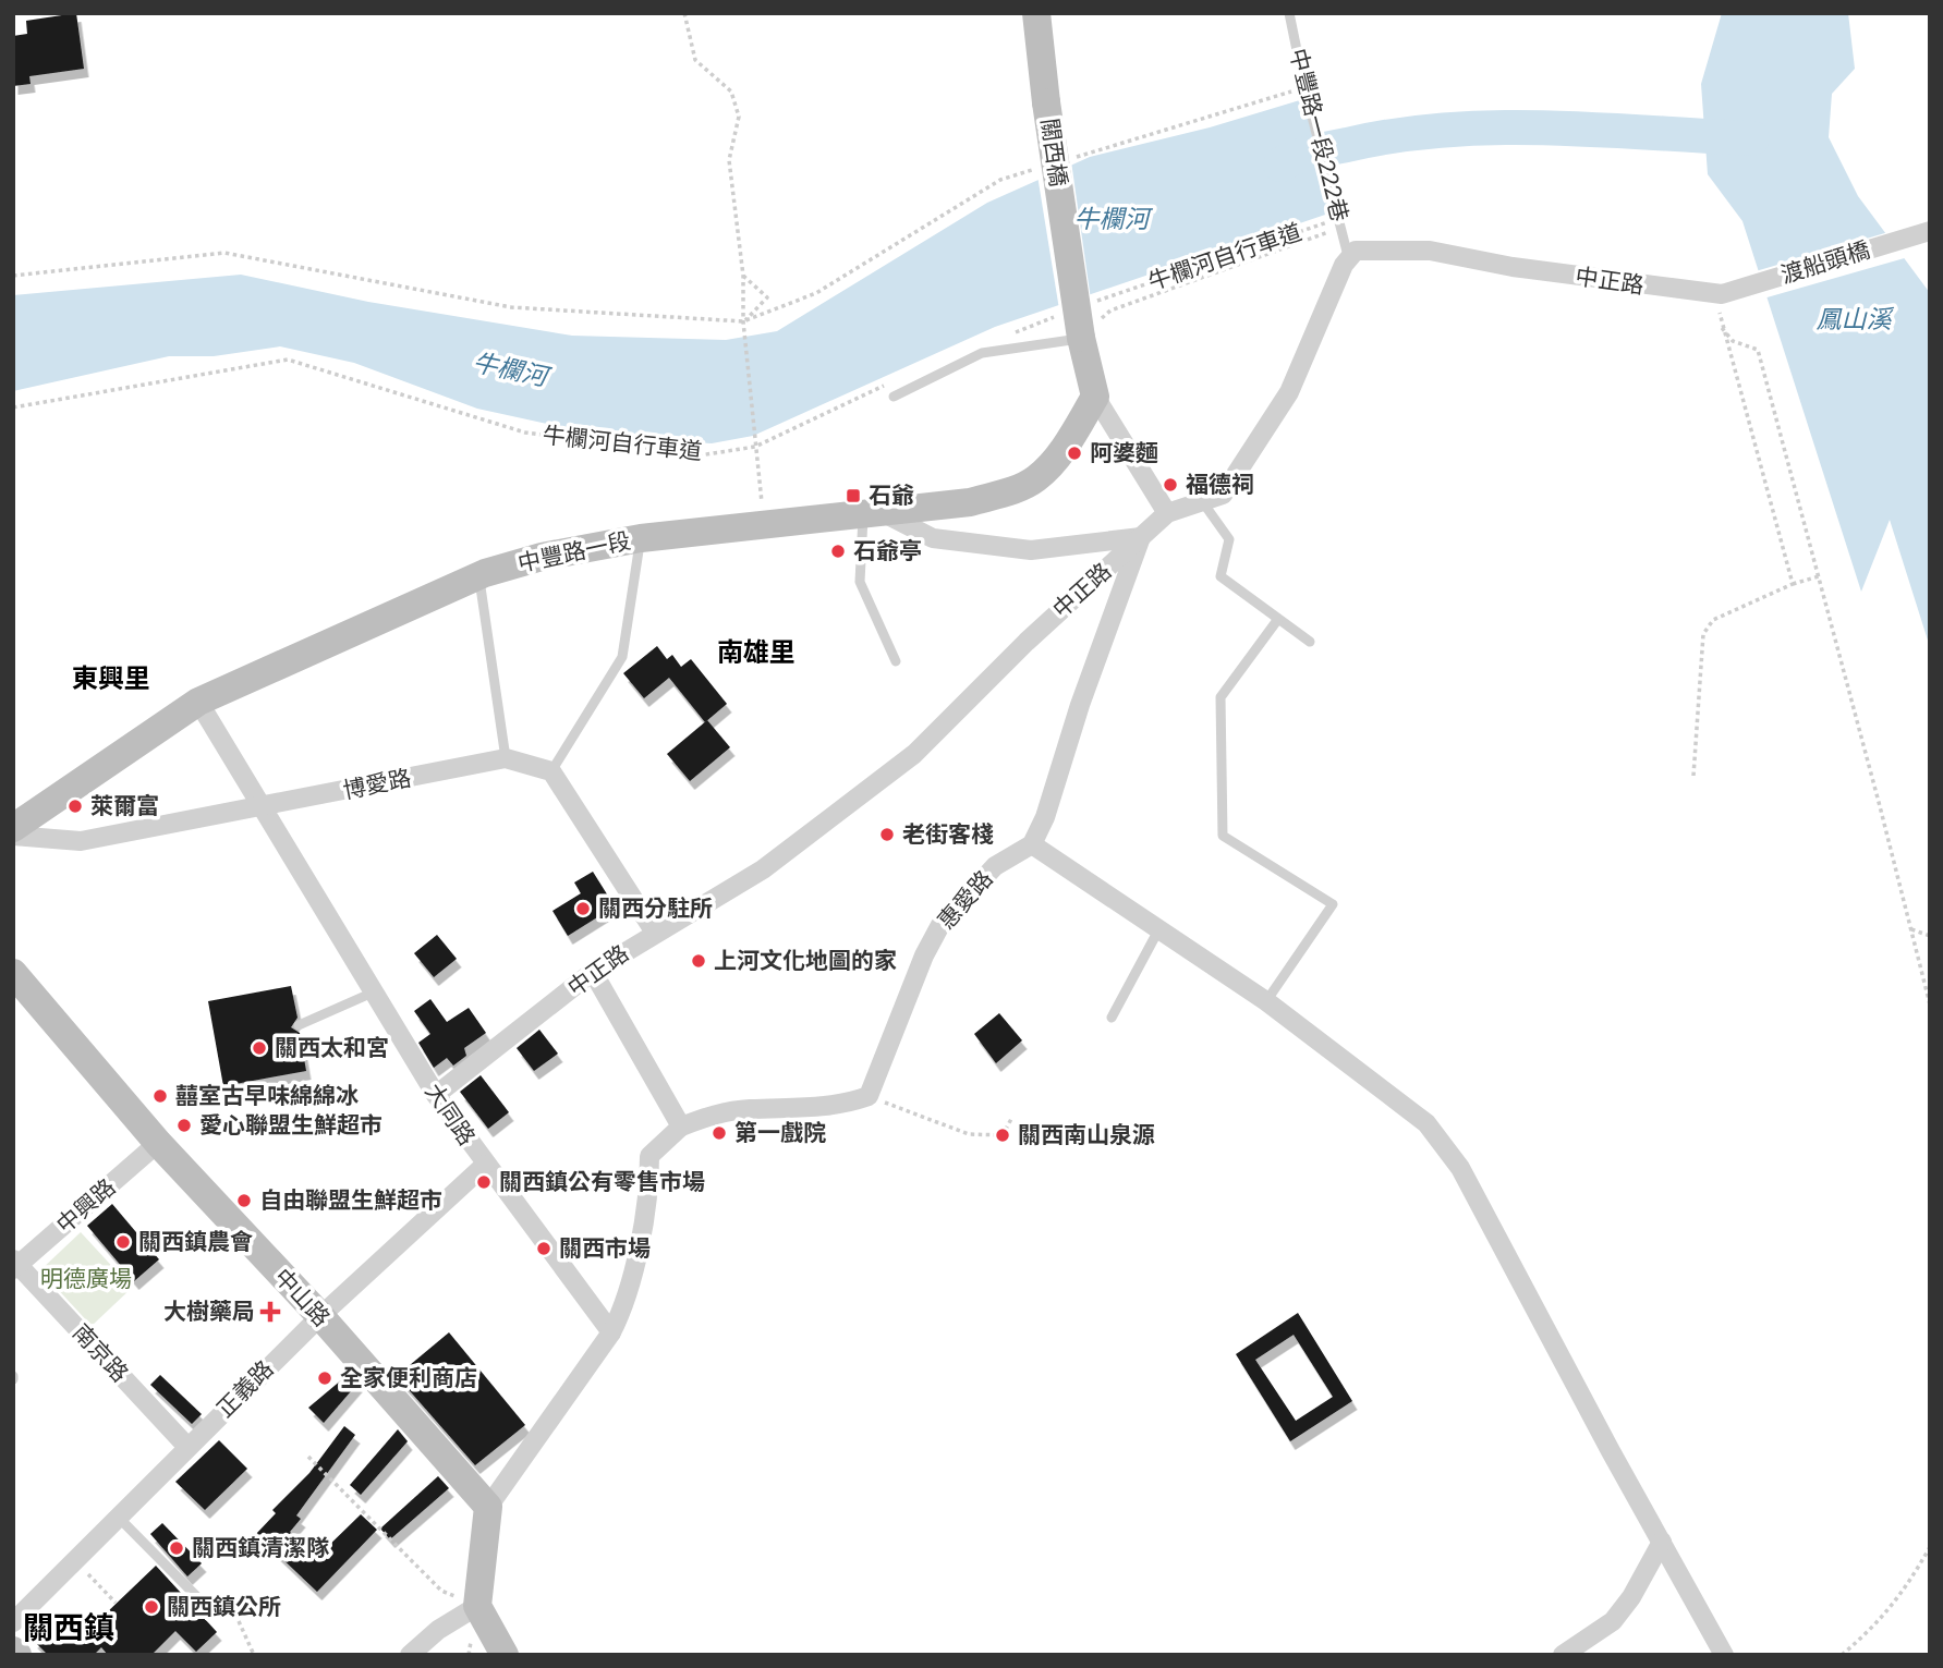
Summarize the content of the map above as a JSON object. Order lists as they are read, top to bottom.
{
  "streets": {
    "main road": ["關西橋", "中豐路一段", "中山路"],
    "street": [
      "渡船頭橋",
      "中正路",
      "博愛路",
      "惠愛路",
      "大同路",
      "中興路",
      "南京路",
      "正義路"
    ],
    "lane": ["中豐路一段222巷"],
    "path": ["牛欄河自行車道"]
  },
  "crossings": [
    ["中豐路一段222巷", "牛欄河自行車道"],
    ["中豐路一段222巷", "中正路"],
    ["渡船頭橋", "中正路"],
    ["中正路", "大同路"],
    ["中豐路一段", "大同路"],
    ["博愛路", "大同路"],
    ["大同路", "正義路"],
    ["中興路", "中山路"],
    ["中興路", "南京路"],
    ["中山路", "正義路"],
    ["南京路", "正義路"]
  ],
  "districts": ["南雄里", "東興里", "關西鎮"],
  "water": ["牛欄河", "鳳山溪"],
  "parks": ["明德廣場"],
  "places": {
    "other": [
      "阿婆麵",
      "福德祠",
      "石爺亭",
      "萊爾富",
      "老街客棧",
      "關西分駐所",
      "上河文化地圖的家",
      "關西太和宮",
      "囍室古早味綿綿冰",
      "愛心聯盟生鮮超市",
      "第一戲院",
      "關西南山泉源",
      "關西鎮公有零售市場",
      "自由聯盟生鮮超市",
      "關西鎮農會",
      "關西市場",
      "全家便利商店",
      "關西鎮清潔隊",
      "關西鎮公所"
    ],
    "transit": ["石爺"],
    "health": ["大樹藥局"]
  }
}
